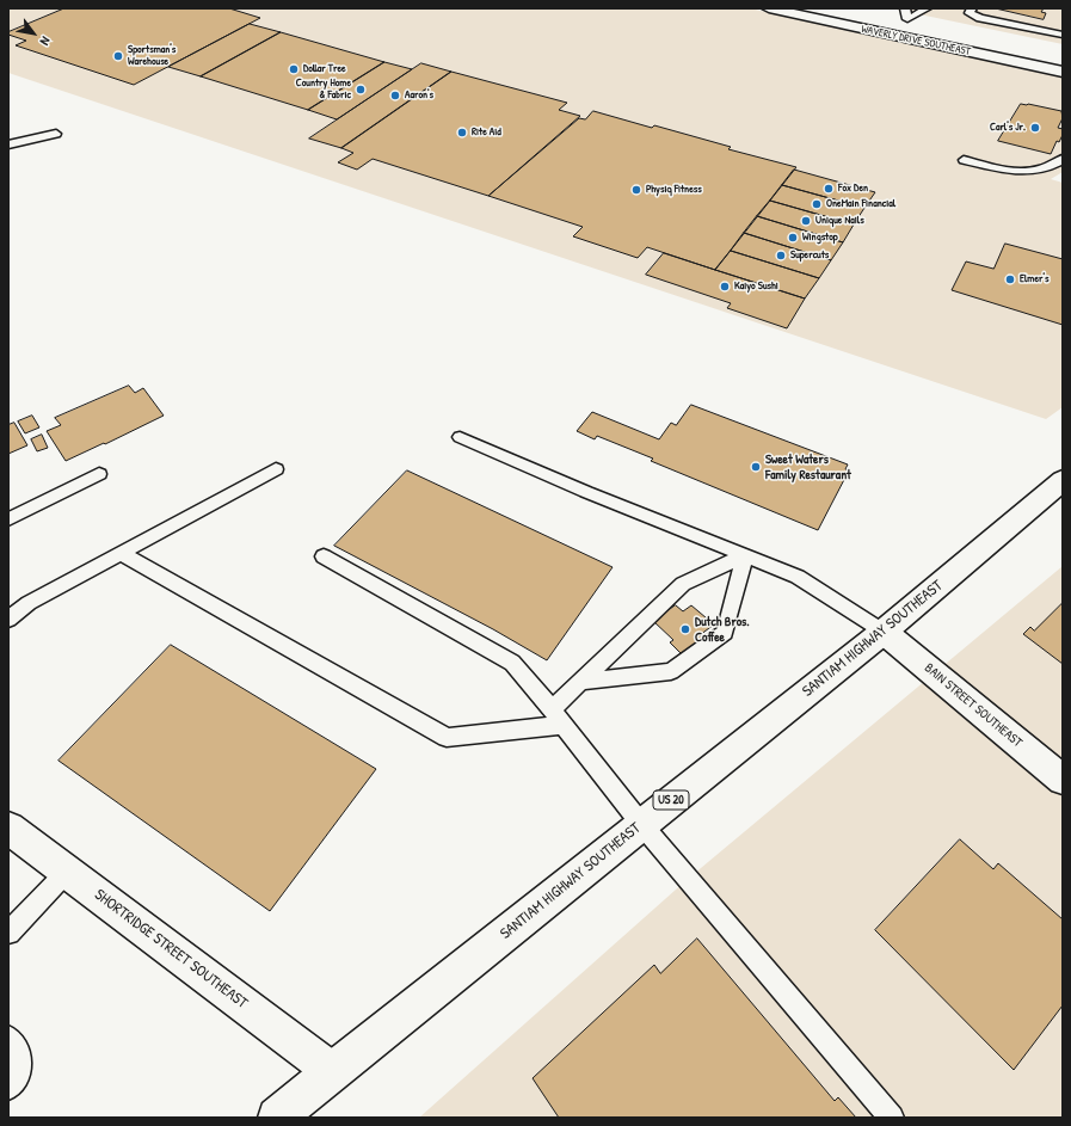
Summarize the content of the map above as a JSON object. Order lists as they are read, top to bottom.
{
  "streets": {
    "main road": [
      "WAVERLY DRIVE SOUTHEAST",
      "SANTIAM HIGHWAY SOUTHEAST",
      "BAIN STREET SOUTHEAST",
      "US 20",
      "SHORTRIDGE STREET SOUTHEAST"
    ]
  },
  "crossings": [
    ["SANTIAM HIGHWAY SOUTHEAST", "BAIN STREET SOUTHEAST"],
    ["SANTIAM HIGHWAY SOUTHEAST", "SHORTRIDGE STREET SOUTHEAST"]
  ],
  "places": [
    "Sportsman's Warehouse",
    "Dollar Tree",
    "Country Home & Fabric",
    "Aaron's",
    "Carl's Jr.",
    "Rite Aid",
    "Fox Den",
    "Physiq Fitness",
    "OneMain Financial",
    "Unique Nails",
    "Wingstop",
    "Supercuts",
    "Elmer's",
    "Kaiyo Sushi",
    "Sweet Waters Family Restaurant",
    "Dutch Bros. Coffee"
  ],
  "north": "bottom right"
}
